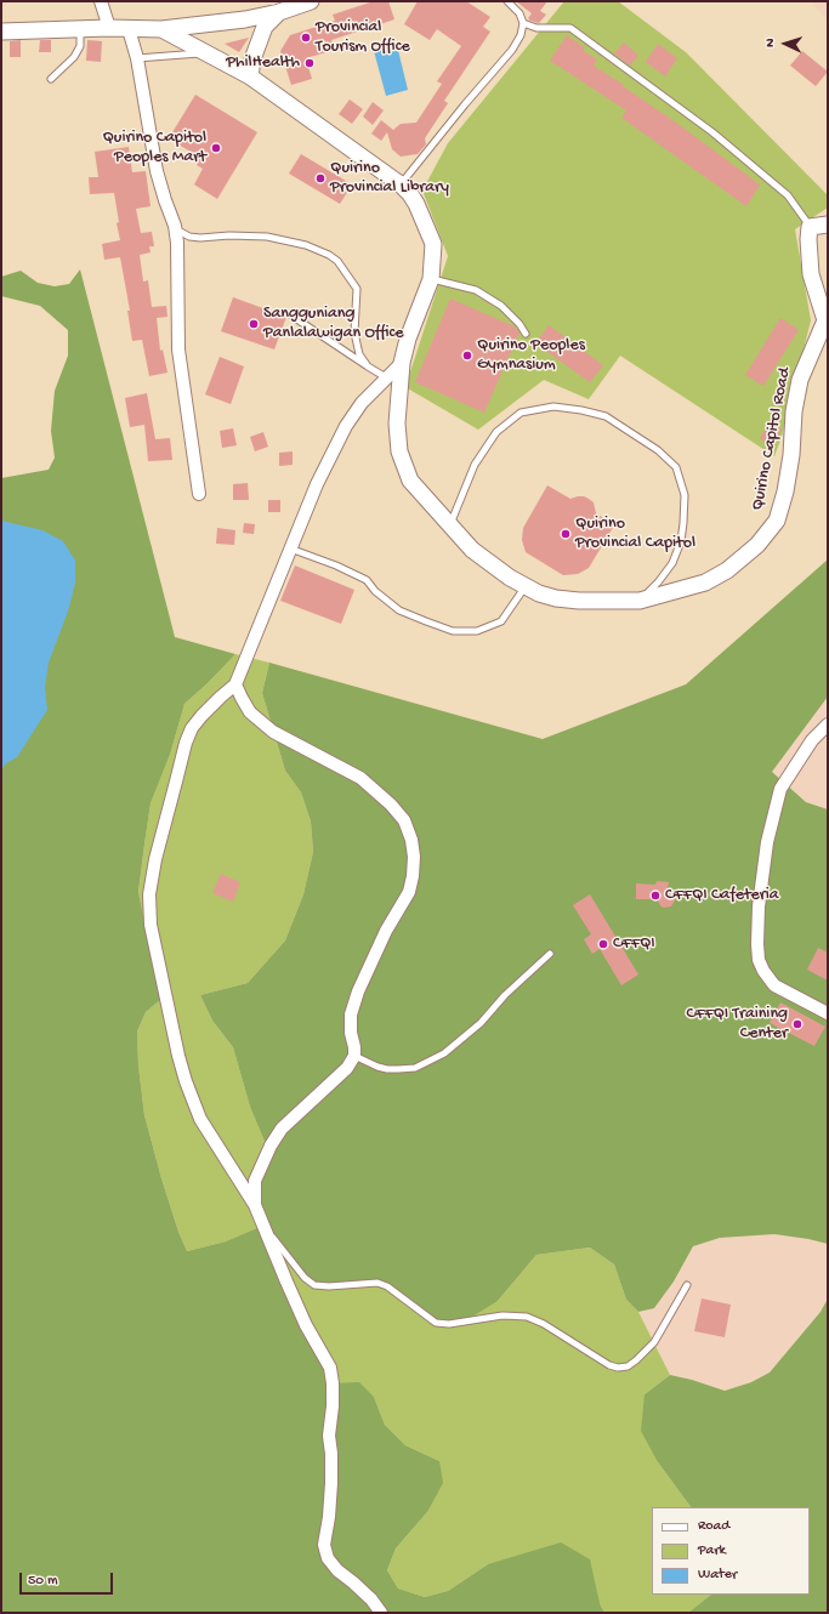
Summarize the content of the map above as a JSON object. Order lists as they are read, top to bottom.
{
  "streets": {
    "street": ["Quirino Capitol Road"]
  },
  "places": [
    "Provincial Tourism Office",
    "PhilHealth",
    "Quirino Capitol Peoples Mart",
    "Quirino Provincial Library",
    "Sangguniang Panlalawigan Office",
    "Quirino Peoples Gymnasium",
    "Quirino Provincial Capitol",
    "CFFQI Cafeteria",
    "CFFQI",
    "CFFQI Training Center"
  ],
  "legend": ["Road", "Park", "Water"],
  "scale_bar": "50 m",
  "north": "left"
}
